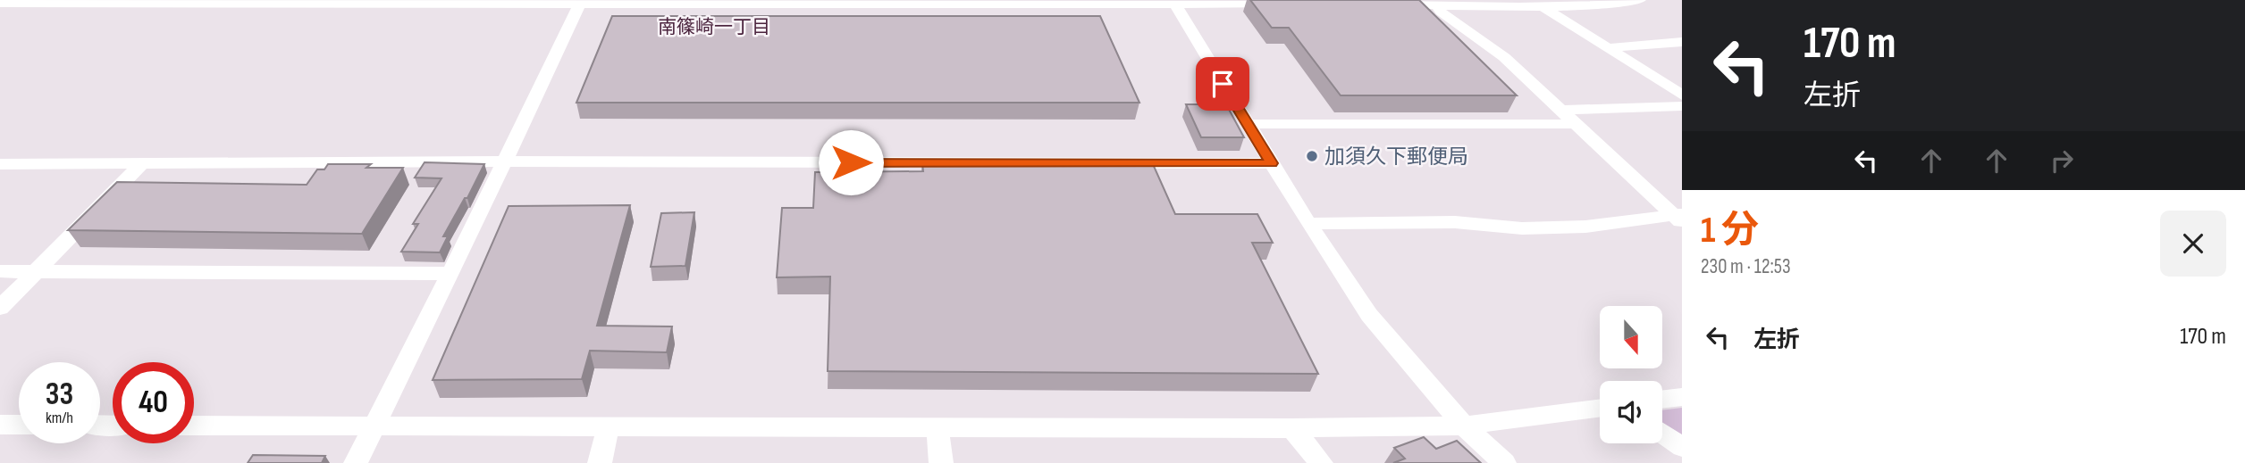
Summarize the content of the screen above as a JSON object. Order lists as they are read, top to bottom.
{
  "districts": ["南篠崎一丁目"],
  "places": ["加須久下郵便局"],
  "north": "bottom",
  "page": {
    "turn": ["170 m", "左折"],
    "heading": ["1 分", "230 m · 12:53"],
    "list": [
      {
        "name": "左折",
        "value": "170 m"
      }
    ],
    "speed": "33 km/h",
    "limit": "40"
  }
}
